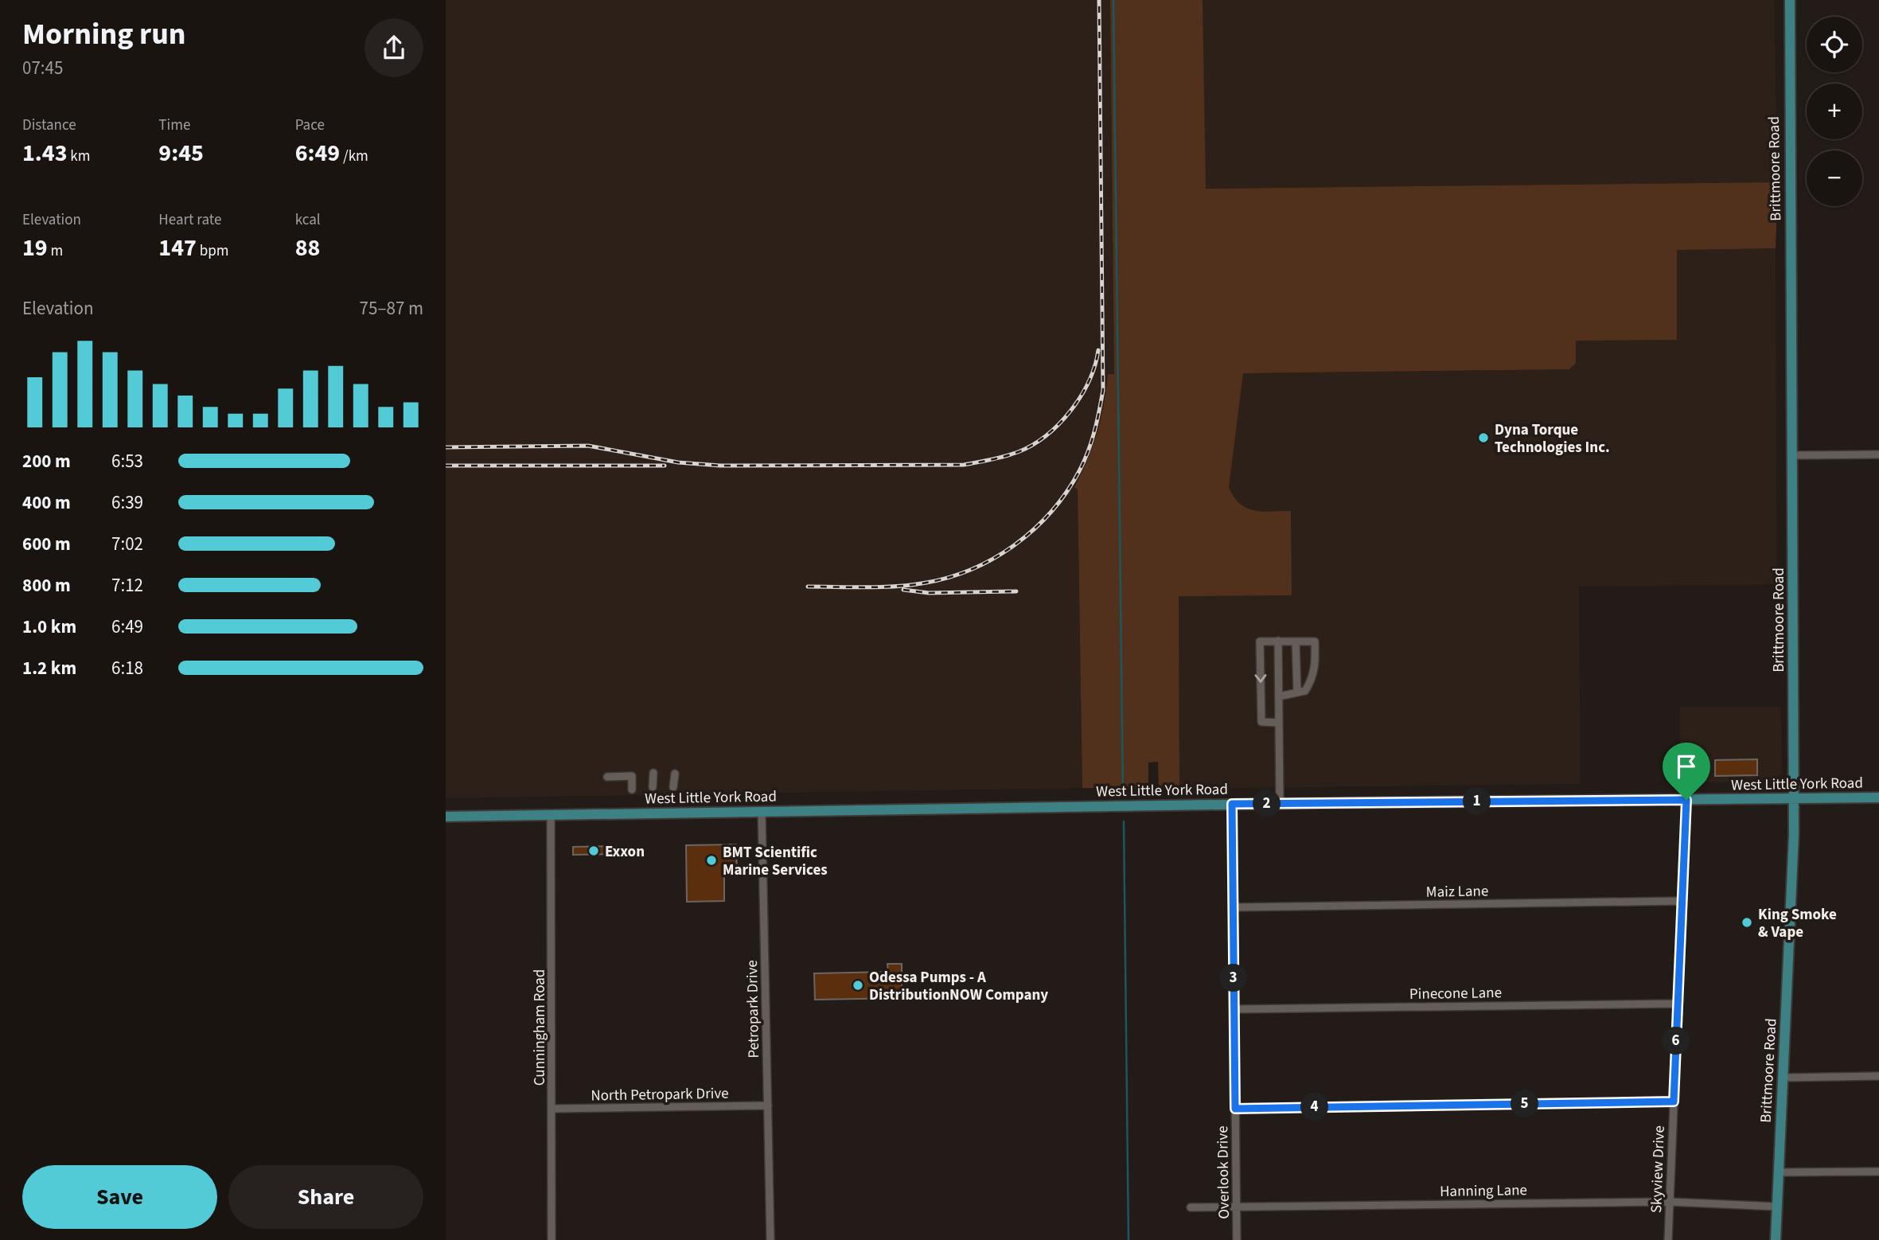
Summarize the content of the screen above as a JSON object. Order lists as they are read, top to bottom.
{
  "streets": {
    "main road": ["Brittmoore Road", "West Little York Road"],
    "street": [
      "Maiz Lane",
      "Pinecone Lane",
      "Petropark Drive",
      "Cunningham Road",
      "North Petropark Drive",
      "Skyview Drive",
      "Overlook Drive",
      "Hanning Lane"
    ]
  },
  "crossings": [
    ["Brittmoore Road", "West Little York Road"],
    ["Brittmoore Road", "Hanning Lane"],
    ["West Little York Road", "Petropark Drive"],
    ["West Little York Road", "Cunningham Road"],
    ["West Little York Road", "Skyview Drive"],
    ["West Little York Road", "Overlook Drive"],
    ["Maiz Lane", "Skyview Drive"],
    ["Maiz Lane", "Overlook Drive"],
    ["Pinecone Lane", "Skyview Drive"],
    ["Pinecone Lane", "Overlook Drive"],
    ["Petropark Drive", "North Petropark Drive"],
    ["Cunningham Road", "North Petropark Drive"],
    ["Skyview Drive", "Hanning Lane"],
    ["Overlook Drive", "Hanning Lane"]
  ],
  "places": [
    "Dyna Torque Technologies Inc.",
    "Exxon",
    "BMT Scientific Marine Services",
    "King Smoke & Vape",
    "Odessa Pumps - A DistributionNOW Company"
  ],
  "page": {
    "heading": ["Morning run", "07:45"],
    "map_buttons": ["+", "−"],
    "stats": [
      ["Distance", "1.43 km"],
      ["Time", "9:45"],
      ["Pace", "6:49 /km"],
      ["Elevation", "19 m"],
      ["Heart rate", "147 bpm"],
      ["kcal", "88"]
    ],
    "chart": ["Elevation", "75–87 m"],
    "list": [
      {
        "name": "200 m",
        "note": "6:53"
      },
      {
        "name": "400 m",
        "note": "6:39"
      },
      {
        "name": "600 m",
        "note": "7:02"
      },
      {
        "name": "800 m",
        "note": "7:12"
      },
      {
        "name": "1.0 km",
        "note": "6:49"
      },
      {
        "name": "1.2 km",
        "note": "6:18"
      }
    ],
    "pins": [
      "1",
      "2",
      "3",
      "6",
      "5",
      "4"
    ],
    "buttons": ["Save", "Share"]
  }
}
